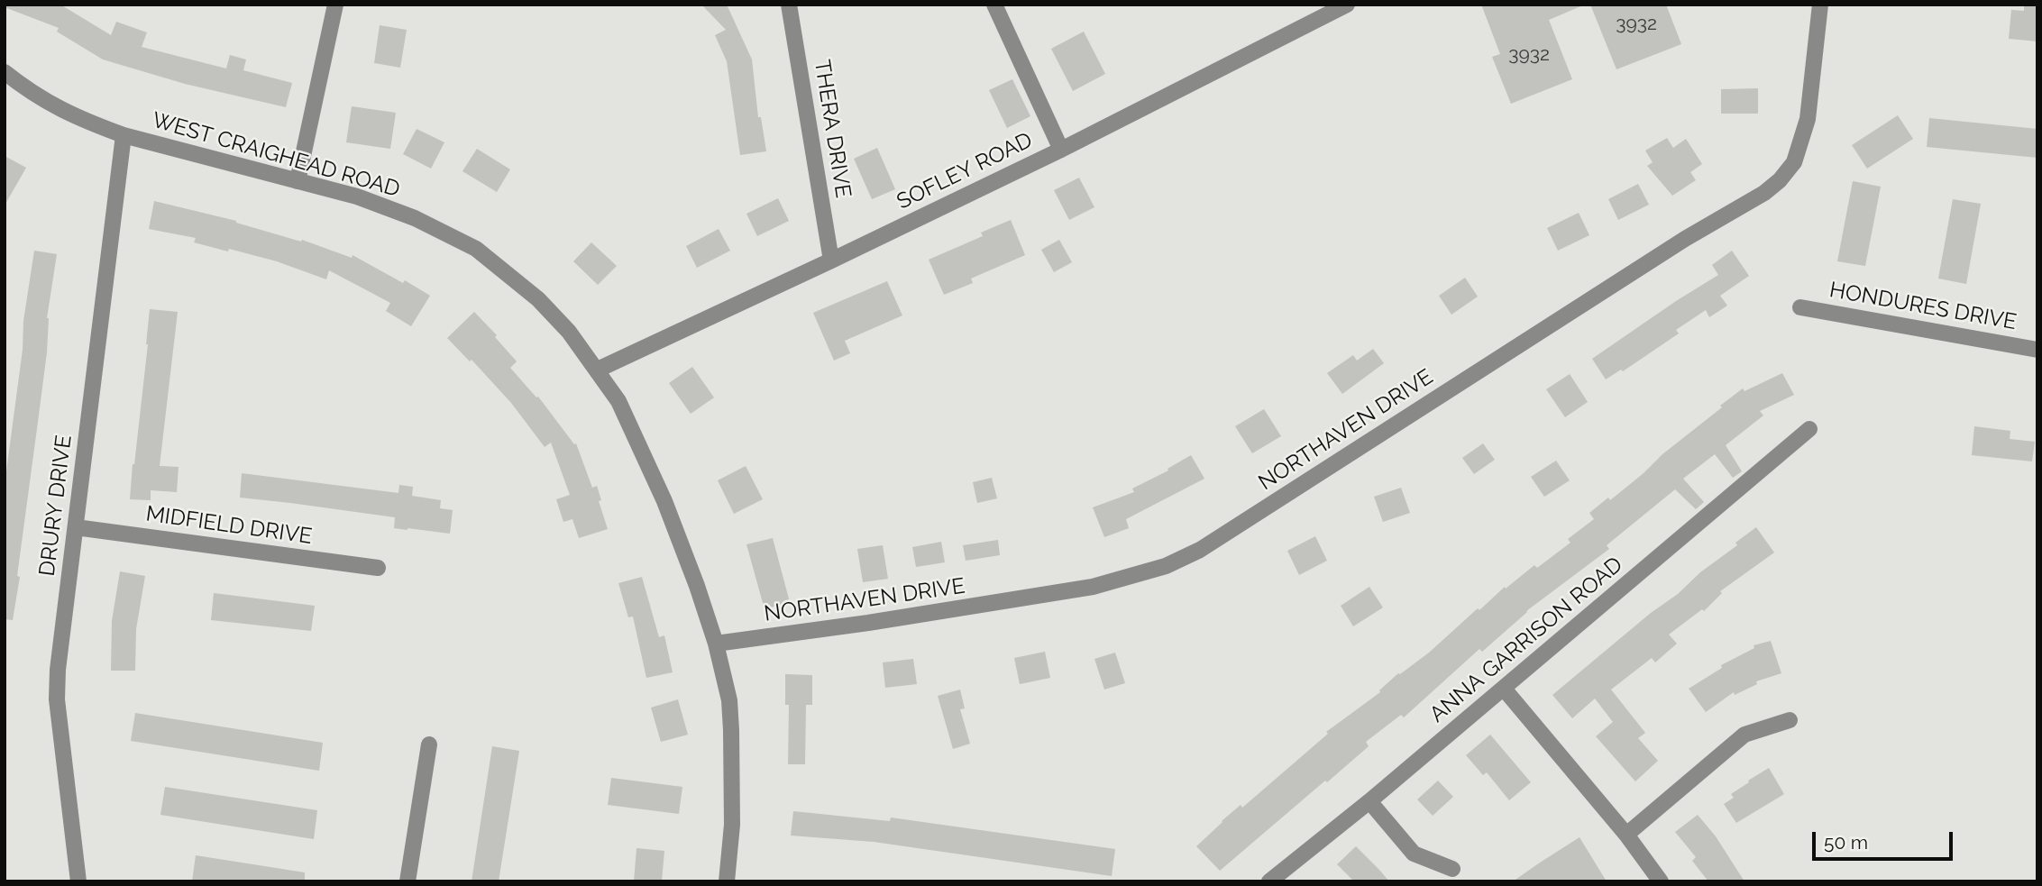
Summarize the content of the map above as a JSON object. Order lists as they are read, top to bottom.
{
  "streets": {
    "street": [
      "THERA DRIVE",
      "WEST CRAIGHEAD ROAD",
      "SOFLEY ROAD",
      "HONDURES DRIVE",
      "NORTHAVEN DRIVE",
      "DRURY DRIVE",
      "MIDFIELD DRIVE",
      "ANNA GARRISON ROAD"
    ]
  },
  "crossings": [
    ["THERA DRIVE", "SOFLEY ROAD"],
    ["WEST CRAIGHEAD ROAD", "SOFLEY ROAD"],
    ["WEST CRAIGHEAD ROAD", "NORTHAVEN DRIVE"],
    ["WEST CRAIGHEAD ROAD", "DRURY DRIVE"],
    ["DRURY DRIVE", "MIDFIELD DRIVE"]
  ],
  "house_numbers": ["3932", "3932"],
  "scale_bar": "50 m"
}
